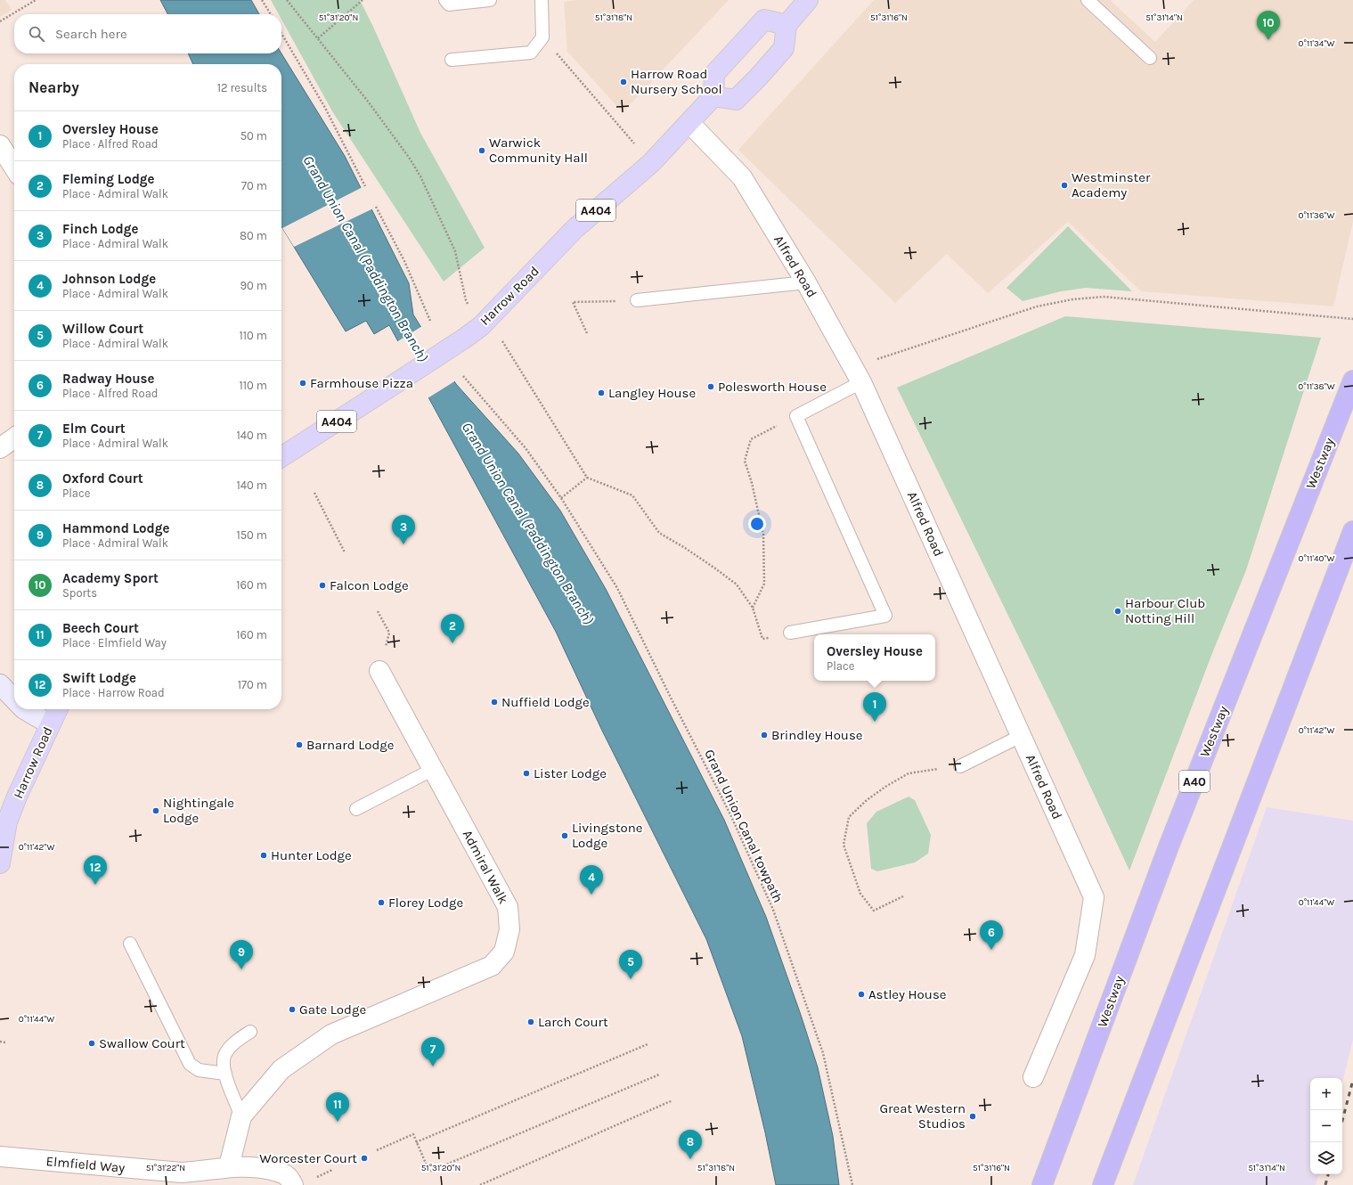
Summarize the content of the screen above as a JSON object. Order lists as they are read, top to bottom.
{
  "streets": {
    "highway": ["Westway", "A40"],
    "main road": ["A404", "Harrow Road"],
    "street": ["Alfred Road", "Admiral Walk", "Elmfield Way"],
    "path": ["Grand Union Canal towpath"]
  },
  "crossings": [
    ["Alfred Road", "Harrow Road"],
    ["Admiral Walk", "Elmfield Way"]
  ],
  "water": ["Grand Union Canal (Paddington Branch)"],
  "places": [
    "Harrow Road Nursery School",
    "Warwick Community Hall",
    "Westminster Academy",
    "Farmhouse Pizza",
    "Polesworth House",
    "Langley House",
    "Falcon Lodge",
    "Harbour Club Notting Hill",
    "Nuffield Lodge",
    "Brindley House",
    "Barnard Lodge",
    "Lister Lodge",
    "Nightingale Lodge",
    "Livingstone Lodge",
    "Hunter Lodge",
    "Florey Lodge",
    "Astley House",
    "Gate Lodge",
    "Larch Court",
    "Swallow Court",
    "Great Western Studios",
    "Worcester Court"
  ],
  "page": {
    "pins": [
      "10",
      "3",
      "2",
      "1",
      "12",
      "4",
      "6",
      "9",
      "5",
      "7",
      "11",
      "8"
    ],
    "search": "Search here",
    "heading": ["Nearby", "12 results"],
    "list": [
      {
        "mark": "1",
        "name": "Oversley House",
        "note": "Place · Alfred Road",
        "value": "50 m"
      },
      {
        "mark": "2",
        "name": "Fleming Lodge",
        "note": "Place · Admiral Walk",
        "value": "70 m"
      },
      {
        "mark": "3",
        "name": "Finch Lodge",
        "note": "Place · Admiral Walk",
        "value": "80 m"
      },
      {
        "mark": "4",
        "name": "Johnson Lodge",
        "note": "Place · Admiral Walk",
        "value": "90 m"
      },
      {
        "mark": "5",
        "name": "Willow Court",
        "note": "Place · Admiral Walk",
        "value": "110 m"
      },
      {
        "mark": "6",
        "name": "Radway House",
        "note": "Place · Alfred Road",
        "value": "110 m"
      },
      {
        "mark": "7",
        "name": "Elm Court",
        "note": "Place · Admiral Walk",
        "value": "140 m"
      },
      {
        "mark": "8",
        "name": "Oxford Court",
        "note": "Place",
        "value": "140 m"
      },
      {
        "mark": "9",
        "name": "Hammond Lodge",
        "note": "Place · Admiral Walk",
        "value": "150 m"
      },
      {
        "mark": "10",
        "name": "Academy Sport",
        "note": "Sports",
        "value": "160 m"
      },
      {
        "mark": "11",
        "name": "Beech Court",
        "note": "Place · Elmfield Way",
        "value": "160 m"
      },
      {
        "mark": "12",
        "name": "Swift Lodge",
        "note": "Place · Harrow Road",
        "value": "170 m"
      }
    ],
    "popup": ["Oversley House", "Place"],
    "map_buttons": ["+", "−"]
  },
  "coordinates": [
    "51°31'20\"N",
    "51°31'18\"N",
    "51°31'16\"N",
    "51°31'14\"N",
    "0°11'34\"W",
    "0°11'36\"W",
    "0°11'38\"W",
    "0°11'40\"W",
    "0°11'42\"W",
    "0°11'44\"W",
    "51°31'22\"N"
  ]
}
